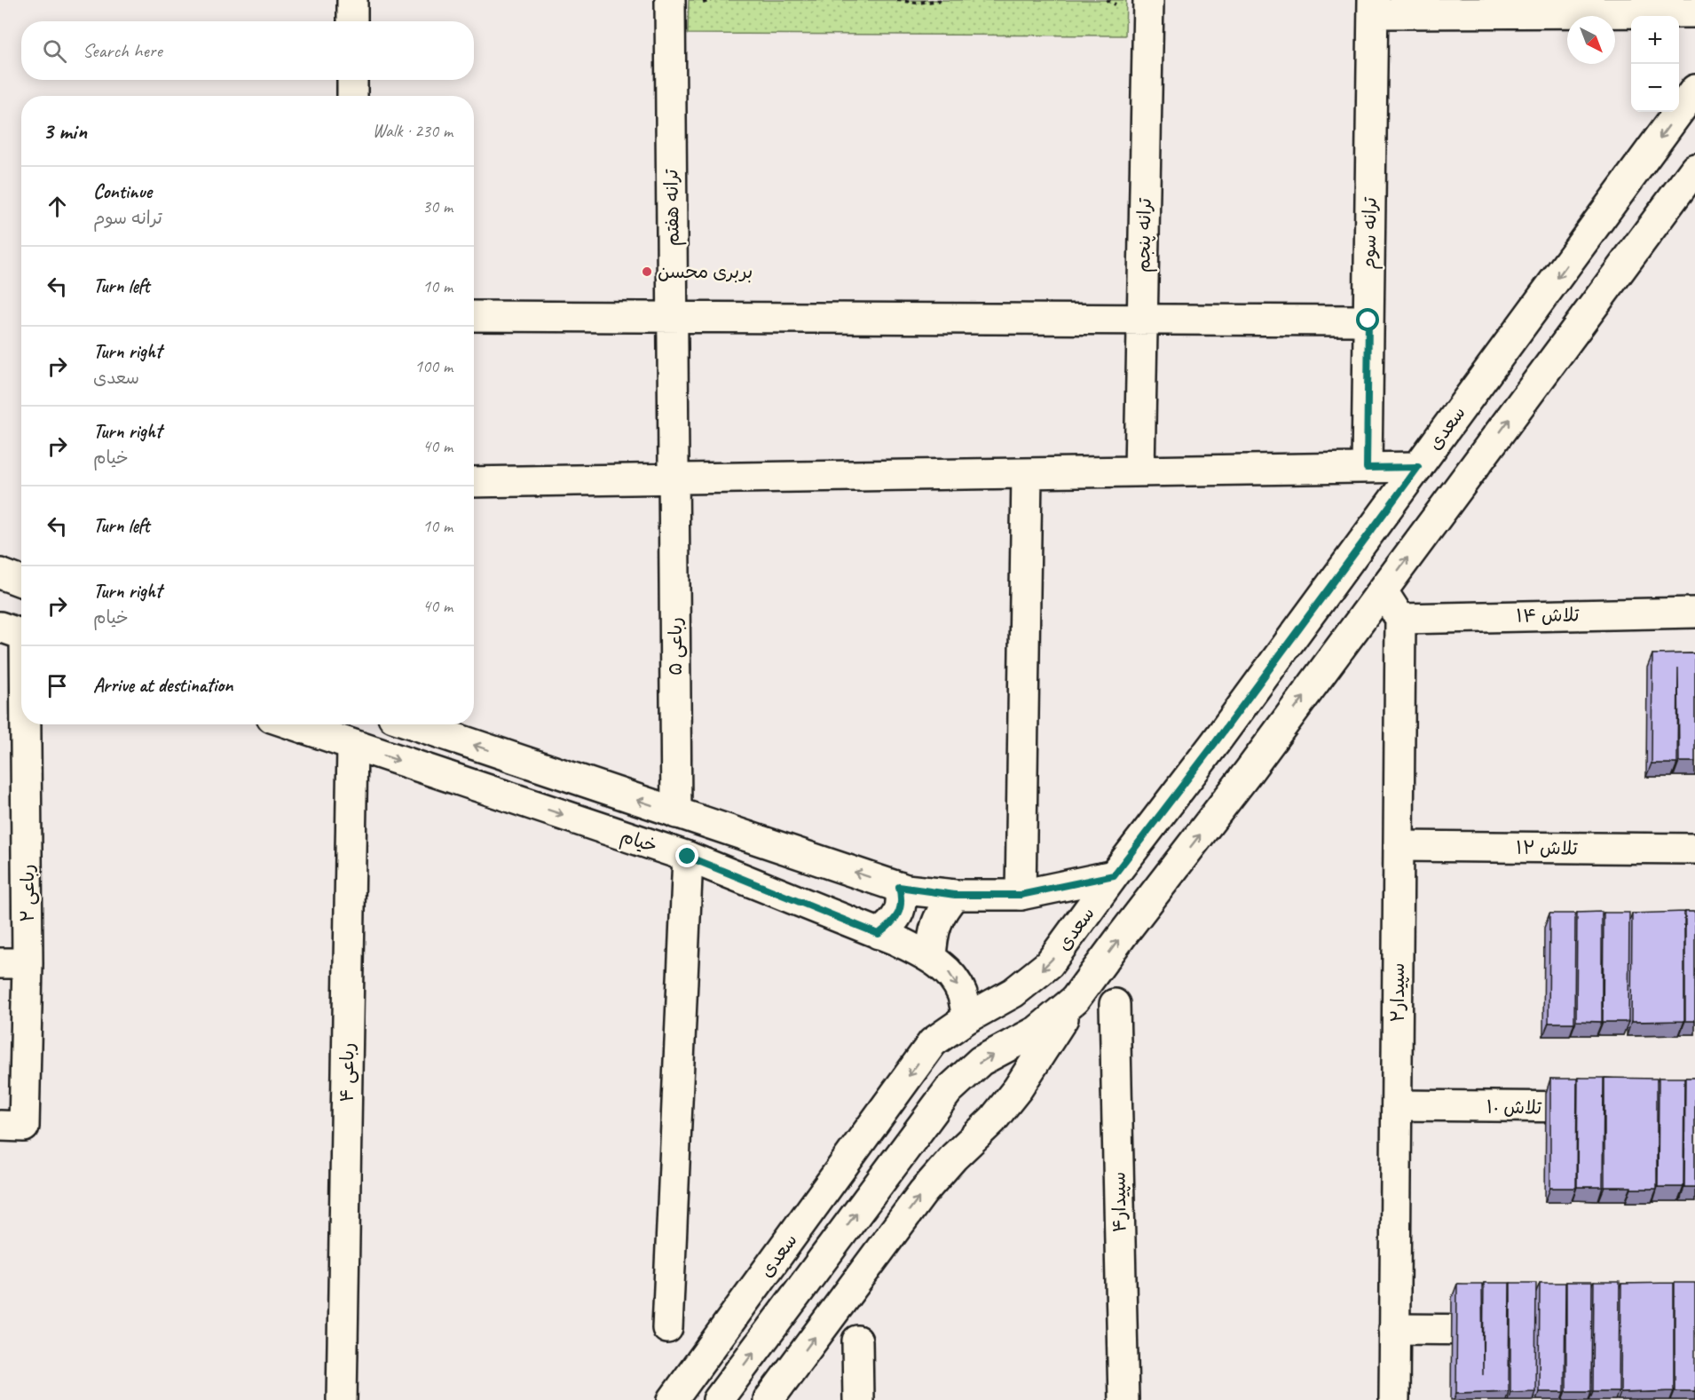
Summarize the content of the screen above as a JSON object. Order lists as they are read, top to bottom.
{
  "streets": {
    "street": [
      "ترانه هفتم",
      "ترانه سوم",
      "ترانه پنجم",
      "سعدی",
      "تلاش ۱۴",
      "رباعی ۵",
      "خیام",
      "تلاش ۱۲",
      "رباعی ۲",
      "سپیدار۲",
      "رباعی ۴",
      "تلاش ۱۰",
      "سپیدار۴"
    ]
  },
  "crossings": [
    ["ترانه هفتم", "رباعی ۵"],
    ["سعدی", "خیام"],
    ["تلاش ۱۴", "سپیدار۲"],
    ["رباعی ۵", "خیام"],
    ["خیام", "رباعی ۴"],
    ["تلاش ۱۲", "سپیدار۲"],
    ["سپیدار۲", "تلاش ۱۰"]
  ],
  "places": ["بربری محسن"],
  "north": "bottom right",
  "page": {
    "map_buttons": ["+", "−"],
    "search": "Search here",
    "heading": ["3 min", "Walk · 230 m"],
    "list": [
      ["Continue", "ترانه سوم", "30 m"],
      ["Turn left", "10 m"],
      ["Turn right", "سعدی", "100 m"],
      ["Turn right", "خیام", "40 m"],
      ["Turn left", "10 m"],
      ["Turn right", "خیام", "40 m"],
      "Arrive at destination"
    ]
  }
}
